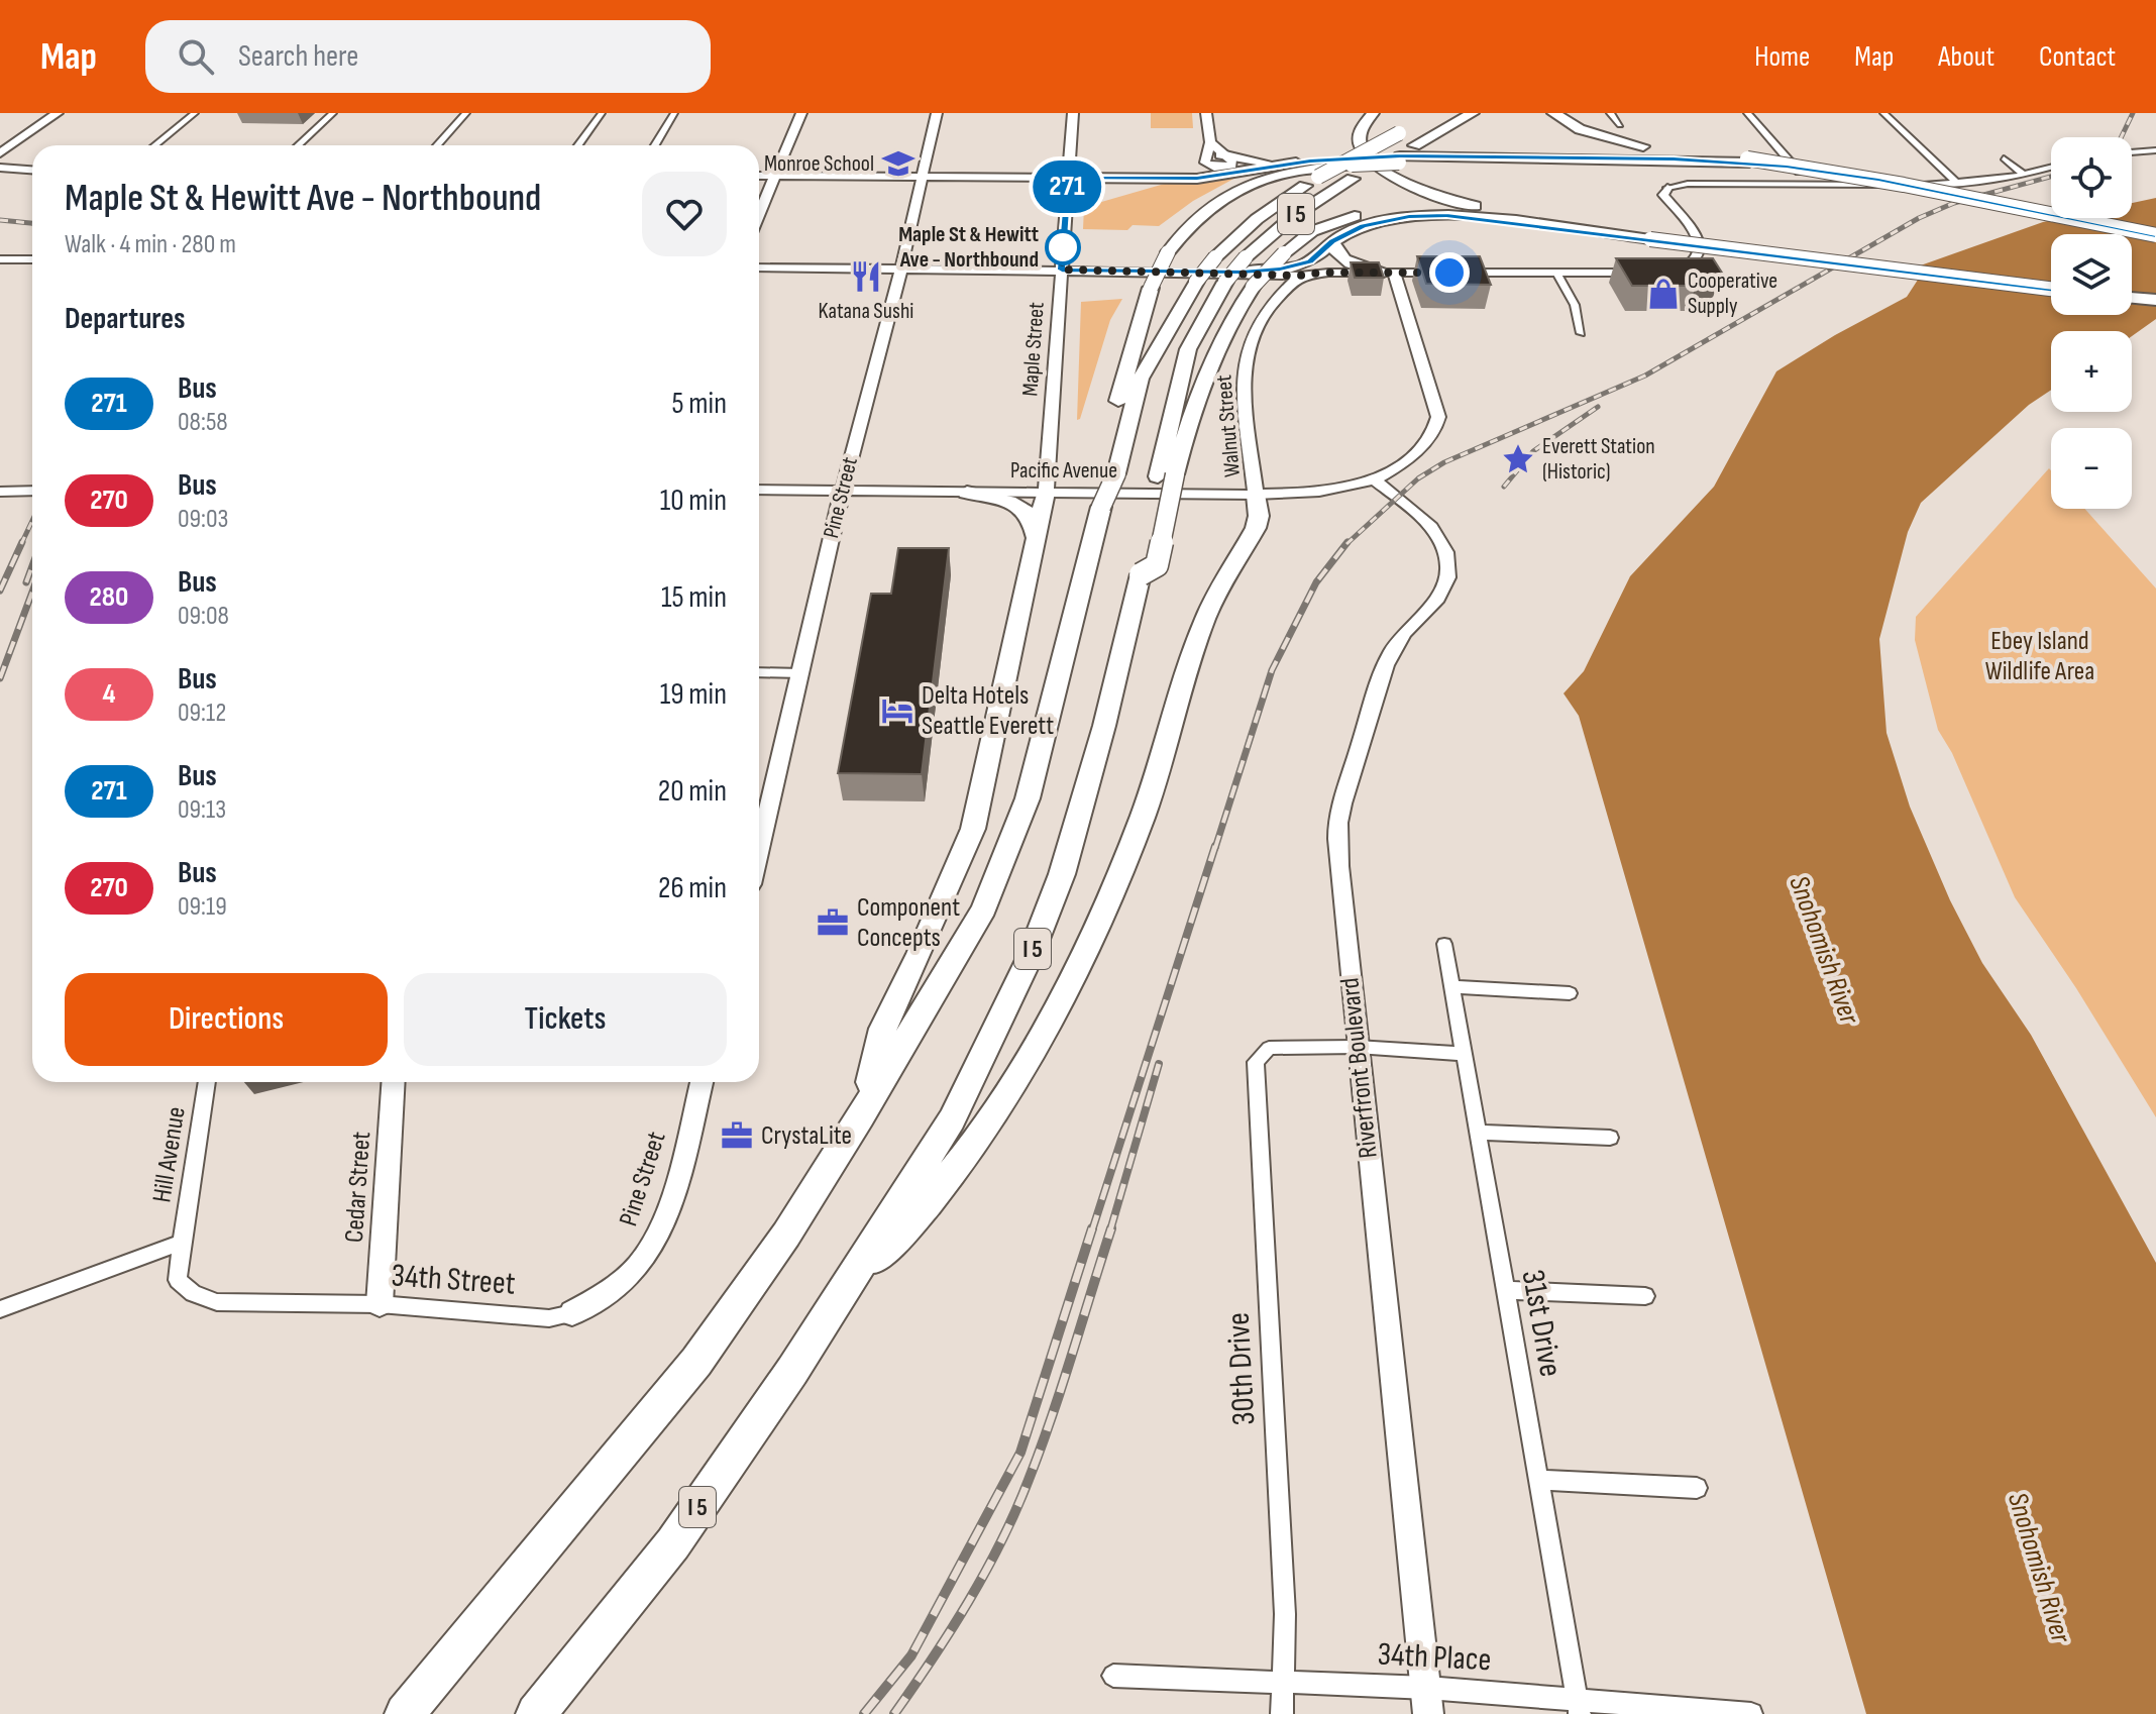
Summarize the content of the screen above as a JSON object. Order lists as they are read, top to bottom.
{
  "streets": {
    "highway": ["I 5"],
    "street": [
      "Maple Street",
      "Walnut Street",
      "Pacific Avenue",
      "Pine Street",
      "Riverfront Boulevard",
      "Hill Avenue",
      "Cedar Street",
      "34th Street",
      "31st Drive",
      "30th Drive",
      "34th Place"
    ]
  },
  "crossings": [
    ["Maple Street", "Pacific Avenue"],
    ["Walnut Street", "Pacific Avenue"],
    ["Walnut Street", "Riverfront Boulevard"],
    ["Pacific Avenue", "Pine Street"],
    ["Pacific Avenue", "Riverfront Boulevard"],
    ["Pine Street", "34th Street"],
    ["Riverfront Boulevard", "30th Drive"],
    ["Riverfront Boulevard", "34th Place"],
    ["Hill Avenue", "34th Street"],
    ["Cedar Street", "34th Street"],
    ["31st Drive", "34th Place"],
    ["30th Drive", "34th Place"]
  ],
  "water": ["Snohomish River"],
  "parks": ["Ebey Island Wildlife Area"],
  "places": {
    "school or university": ["Monroe School"],
    "other": ["Maple St & Hewitt Ave - Northbound"],
    "restaurant": ["Katana Sushi"],
    "shop": ["Cooperative Supply"],
    "place": ["Everett Station (Historic)"],
    "hotel": ["Delta Hotels Seattle Everett"],
    "office": ["Component Concepts", "CrystaLite"]
  },
  "lines": ["bus line 271"],
  "page": {
    "header": "Map",
    "search": "Search here",
    "nav": [
      "Home",
      "Map",
      "About",
      "Contact"
    ],
    "on_map": "271",
    "map_buttons": ["+", "−"],
    "heading": [
      ["Maple St & Hewitt Ave - Northbound", "Walk · 4 min · 280 m"],
      "Departures"
    ],
    "list": [
      {
        "mark": "271",
        "name": "Bus",
        "note": "08:58",
        "value": "5 min"
      },
      {
        "mark": "270",
        "name": "Bus",
        "note": "09:03",
        "value": "10 min"
      },
      {
        "mark": "280",
        "name": "Bus",
        "note": "09:08",
        "value": "15 min"
      },
      {
        "mark": "4",
        "name": "Bus",
        "note": "09:12",
        "value": "19 min"
      },
      {
        "mark": "271",
        "name": "Bus",
        "note": "09:13",
        "value": "20 min"
      },
      {
        "mark": "270",
        "name": "Bus",
        "note": "09:19",
        "value": "26 min"
      }
    ],
    "buttons": ["Directions", "Tickets"]
  }
}
